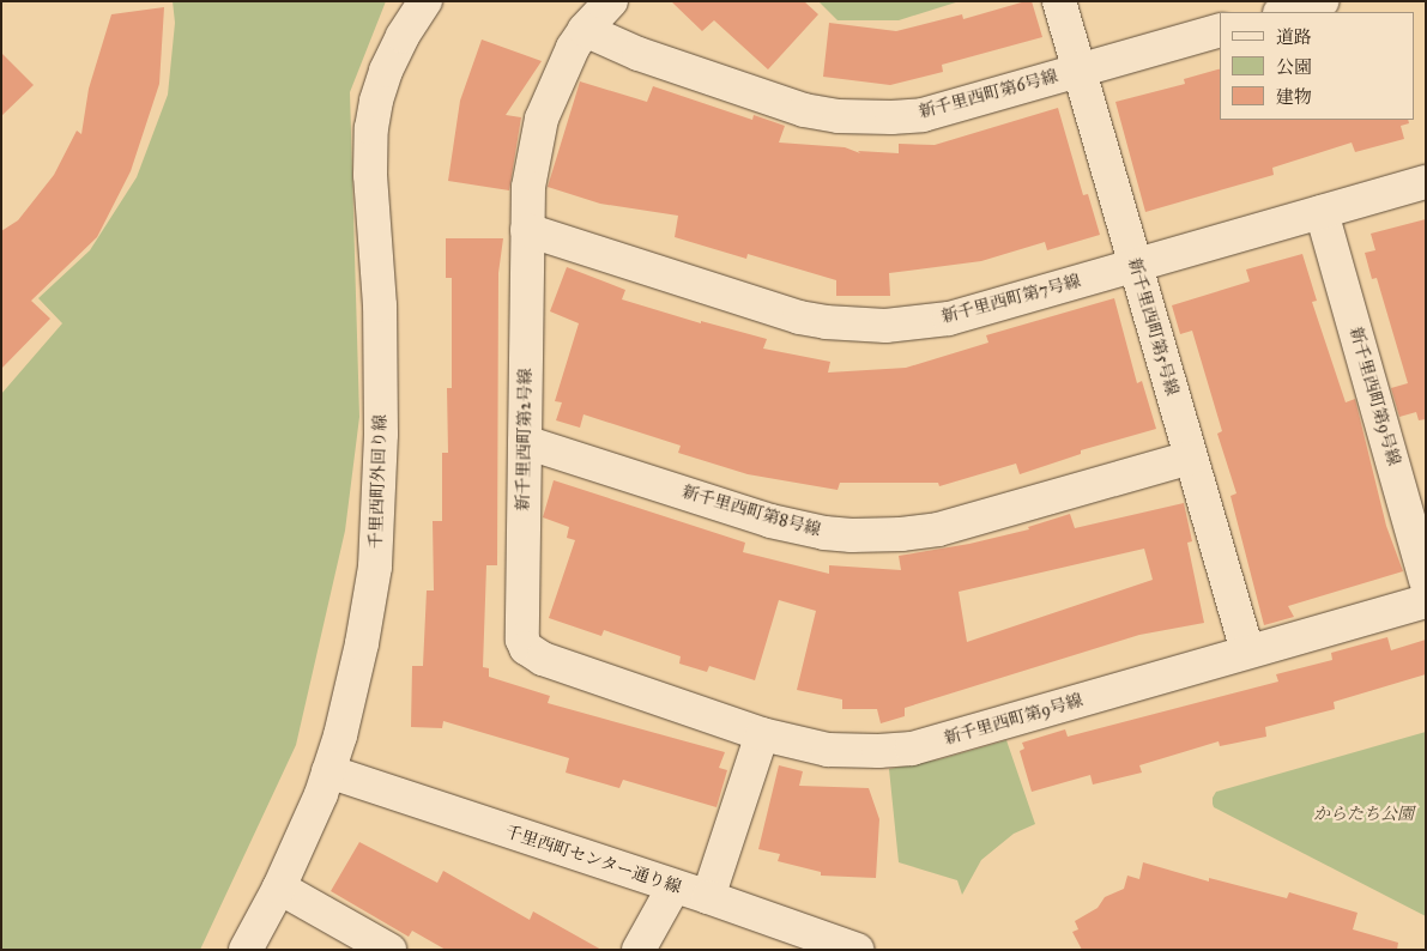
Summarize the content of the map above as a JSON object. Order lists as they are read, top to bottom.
{
  "streets": {
    "street": [
      "新千里西町第6号線",
      "新千里西町第7号線",
      "新千里西町第5号線",
      "新千里西町第9号線",
      "新千里西町第2号線",
      "千里西町外回り線",
      "新千里西町第8号線",
      "千里西町センター通り線"
    ]
  },
  "crossings": [
    ["新千里西町第6号線", "新千里西町第5号線"],
    ["新千里西町第6号線", "新千里西町第2号線"],
    ["新千里西町第7号線", "新千里西町第5号線"],
    ["新千里西町第7号線", "新千里西町第9号線"],
    ["新千里西町第7号線", "新千里西町第2号線"],
    ["新千里西町第5号線", "新千里西町第9号線"],
    ["新千里西町第5号線", "新千里西町第8号線"],
    ["新千里西町第9号線", "新千里西町第2号線"],
    ["新千里西町第2号線", "新千里西町第8号線"],
    ["千里西町外回り線", "千里西町センター通り線"]
  ],
  "parks": ["からたち公園"],
  "legend": ["道路", "公園", "建物"]
}
